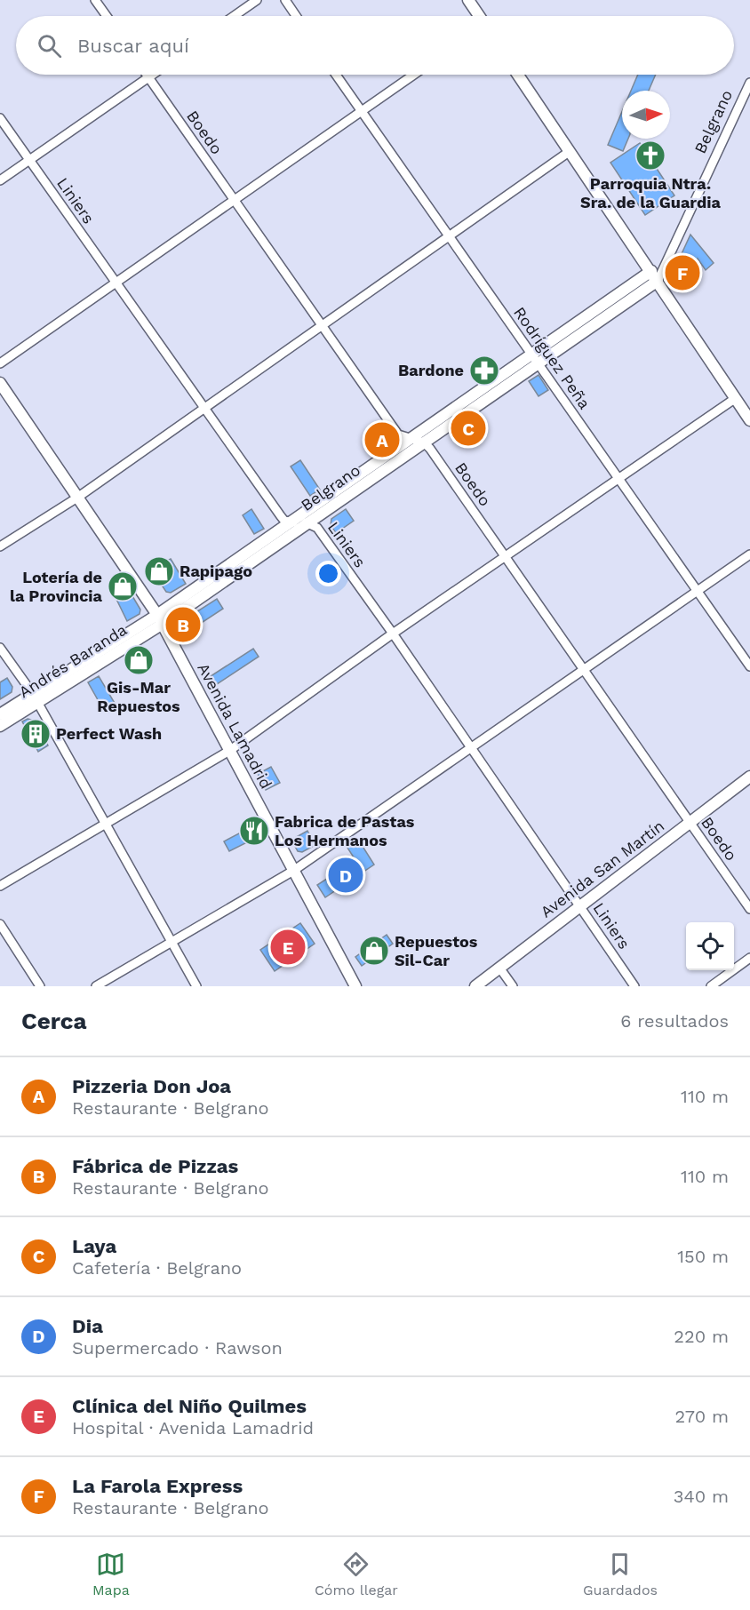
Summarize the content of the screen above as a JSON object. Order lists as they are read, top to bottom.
{
  "streets": {
    "main road": [
      "Belgrano",
      "Andrés Baranda",
      "Avenida Lamadrid",
      "Avenida San Martín"
    ],
    "street": ["Boedo", "Liniers", "Rodríguez Peña"]
  },
  "crossings": [
    ["Belgrano", "Boedo"],
    ["Belgrano", "Liniers"],
    ["Belgrano", "Rodríguez Peña"],
    ["Belgrano", "Andrés Baranda"],
    ["Belgrano", "Avenida Lamadrid"],
    ["Boedo", "Avenida San Martín"],
    ["Liniers", "Avenida San Martín"],
    ["Andrés Baranda", "Avenida Lamadrid"]
  ],
  "places": {
    "church": ["Parroquia Ntra. Sra. de la Guardia"],
    "pharmacy": ["Bardone"],
    "shop": [
      "Rapipago",
      "Lotería de la Provincia",
      "Gis-Mar Repuestos",
      "Repuestos Sil-Car"
    ],
    "building": ["Perfect Wash"],
    "restaurant": ["Fabrica de Pastas Los Hermanos"]
  },
  "north": "right",
  "page": {
    "search": "Buscar aquí",
    "pins": [
      "F",
      "C",
      "A",
      "B",
      "D",
      "E"
    ],
    "heading": ["Cerca", "6 resultados"],
    "list": [
      {
        "mark": "A",
        "name": "Pizzeria Don Joa",
        "note": "Restaurante · Belgrano",
        "value": "110 m"
      },
      {
        "mark": "B",
        "name": "Fábrica de Pizzas",
        "note": "Restaurante · Belgrano",
        "value": "110 m"
      },
      {
        "mark": "C",
        "name": "Laya",
        "note": "Cafetería · Belgrano",
        "value": "150 m"
      },
      {
        "mark": "D",
        "name": "Dia",
        "note": "Supermercado · Rawson",
        "value": "220 m"
      },
      {
        "mark": "E",
        "name": "Clínica del Niño Quilmes",
        "note": "Hospital · Avenida Lamadrid",
        "value": "270 m"
      },
      {
        "mark": "F",
        "name": "La Farola Express",
        "note": "Restaurante · Belgrano",
        "value": "340 m"
      }
    ],
    "nav": ["Mapa", "Cómo llegar", "Guardados"]
  }
}
